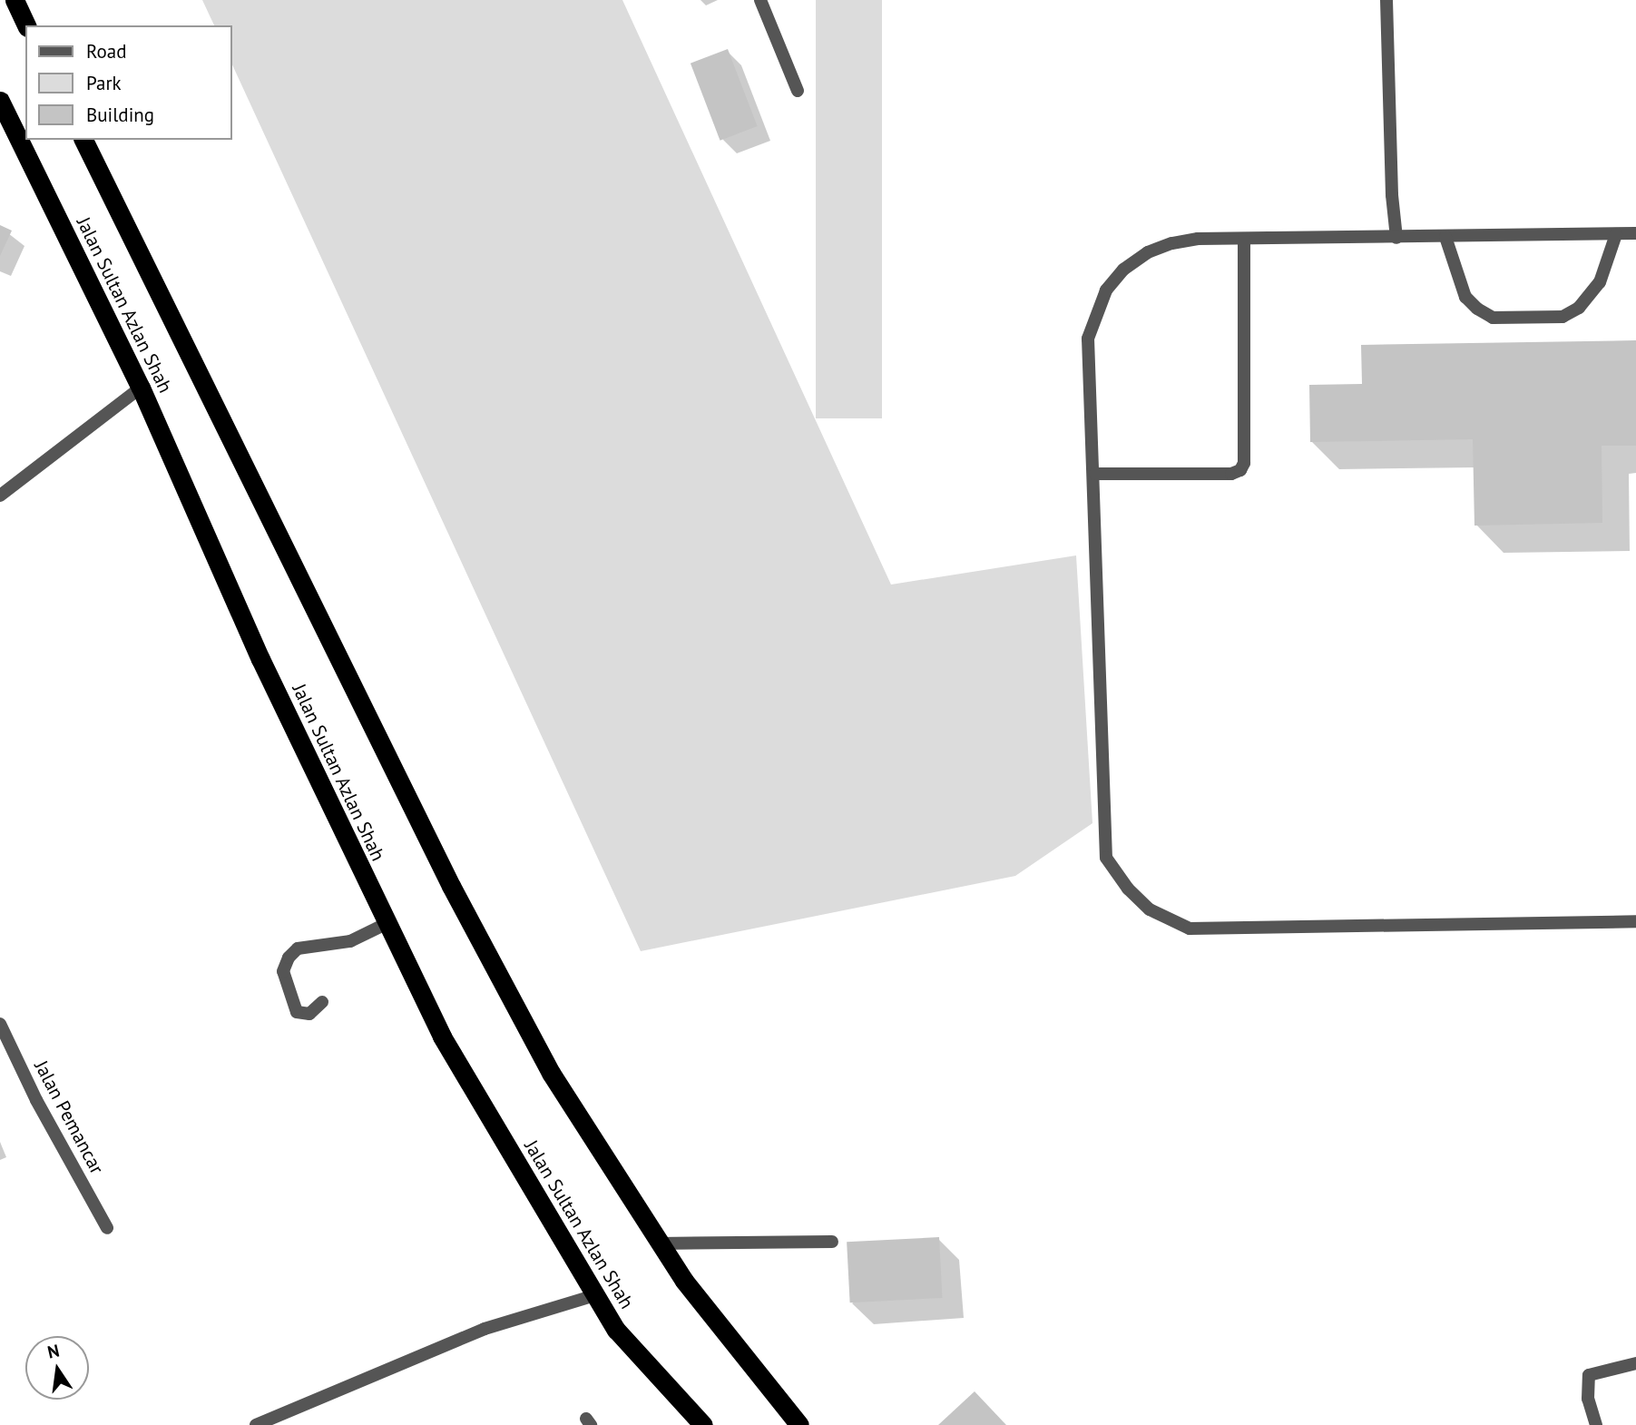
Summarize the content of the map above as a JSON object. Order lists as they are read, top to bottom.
{
  "streets": {
    "highway": ["Jalan Sultan Azlan Shah"],
    "street": ["Jalan Pemancar"]
  },
  "legend": ["Road", "Park", "Building"],
  "north": "top"
}
